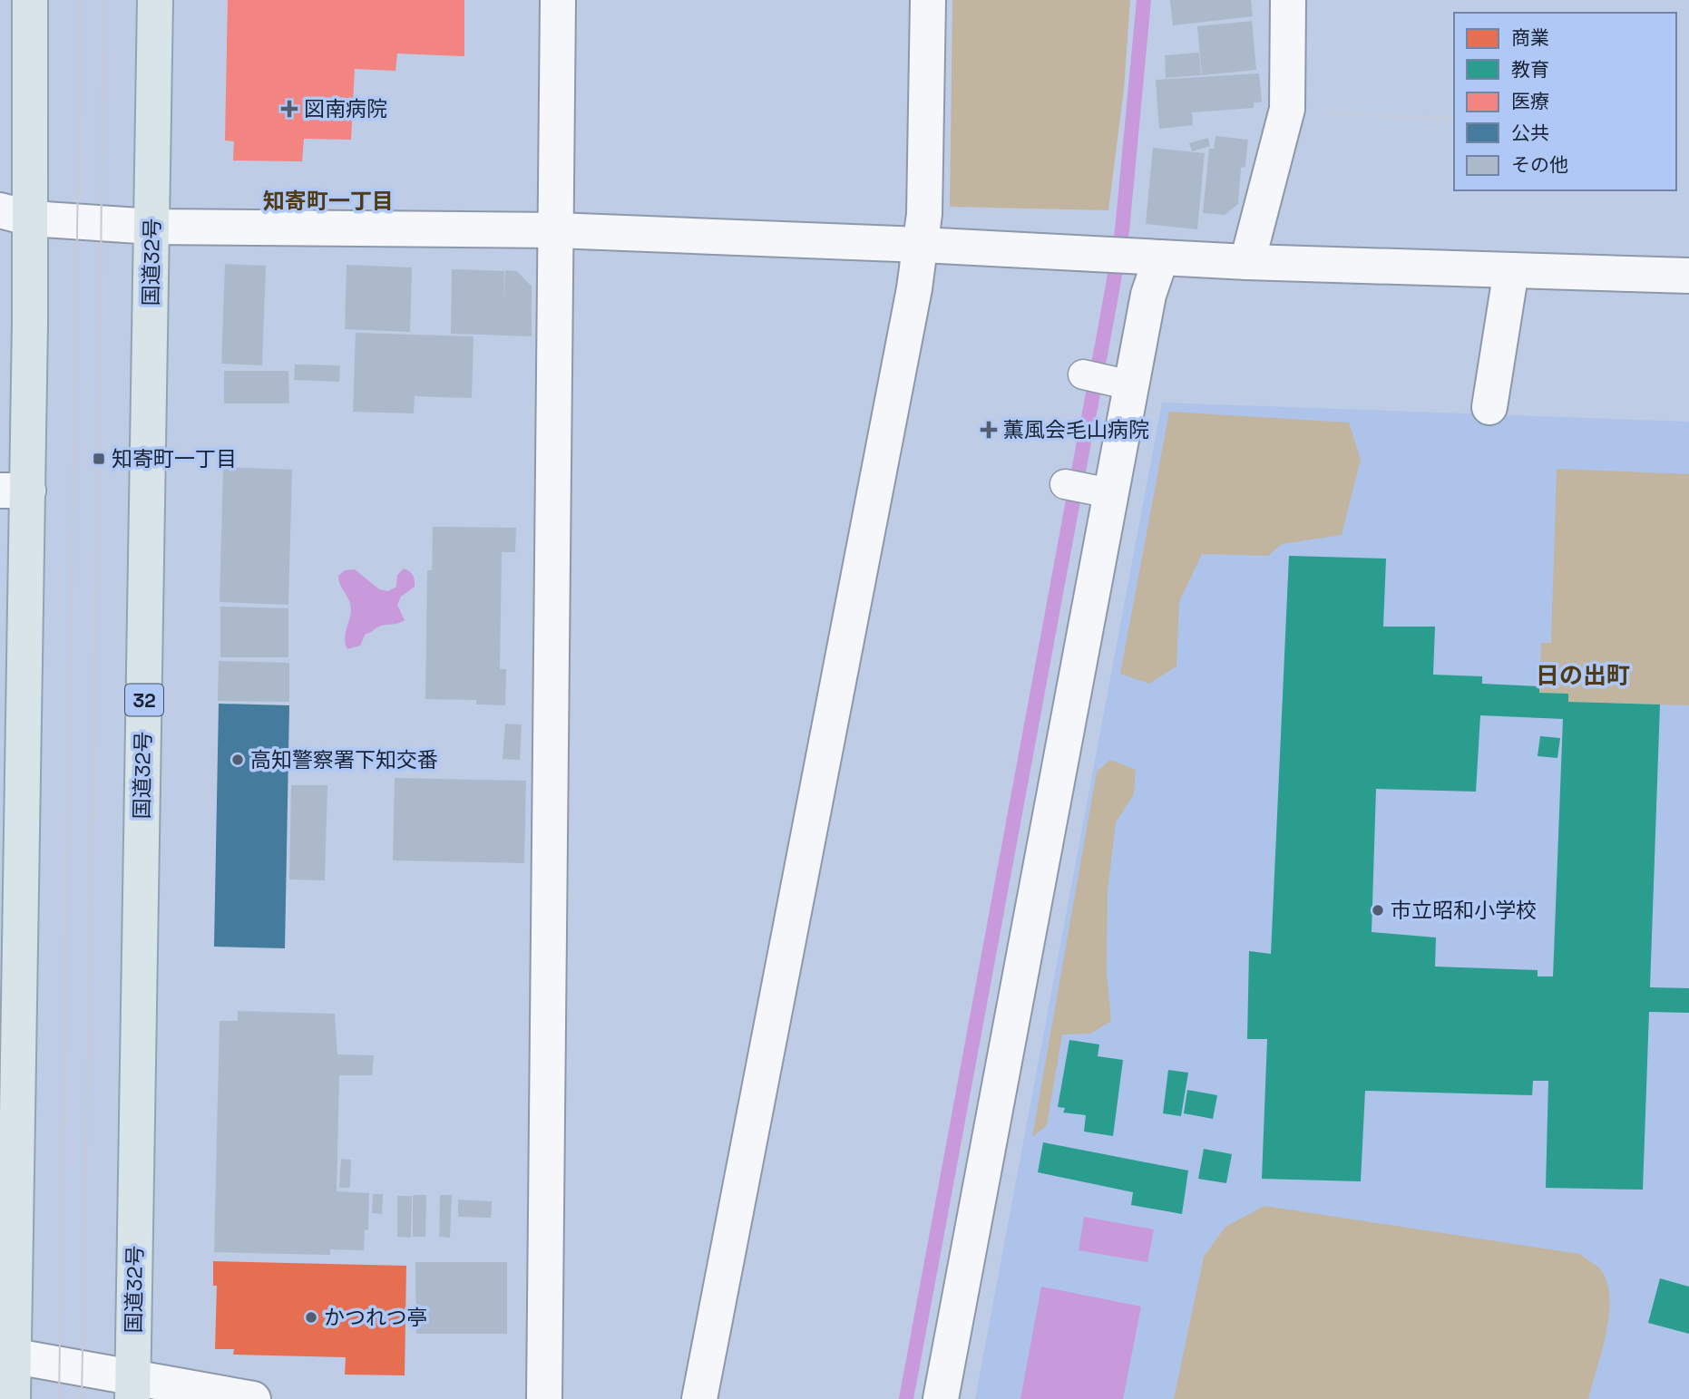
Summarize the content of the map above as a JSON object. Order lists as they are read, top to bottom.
{
  "streets": {
    "highway": ["国道32号", "32"]
  },
  "districts": ["知寄町一丁目", "日の出町"],
  "places": {
    "health": ["図南病院", "薫風会毛山病院"],
    "transit": ["知寄町一丁目"],
    "other": ["高知警察署下知交番", "市立昭和小学校", "かつれつ亭"]
  },
  "legend": [
    "商業",
    "教育",
    "医療",
    "公共",
    "その他"
  ]
}
